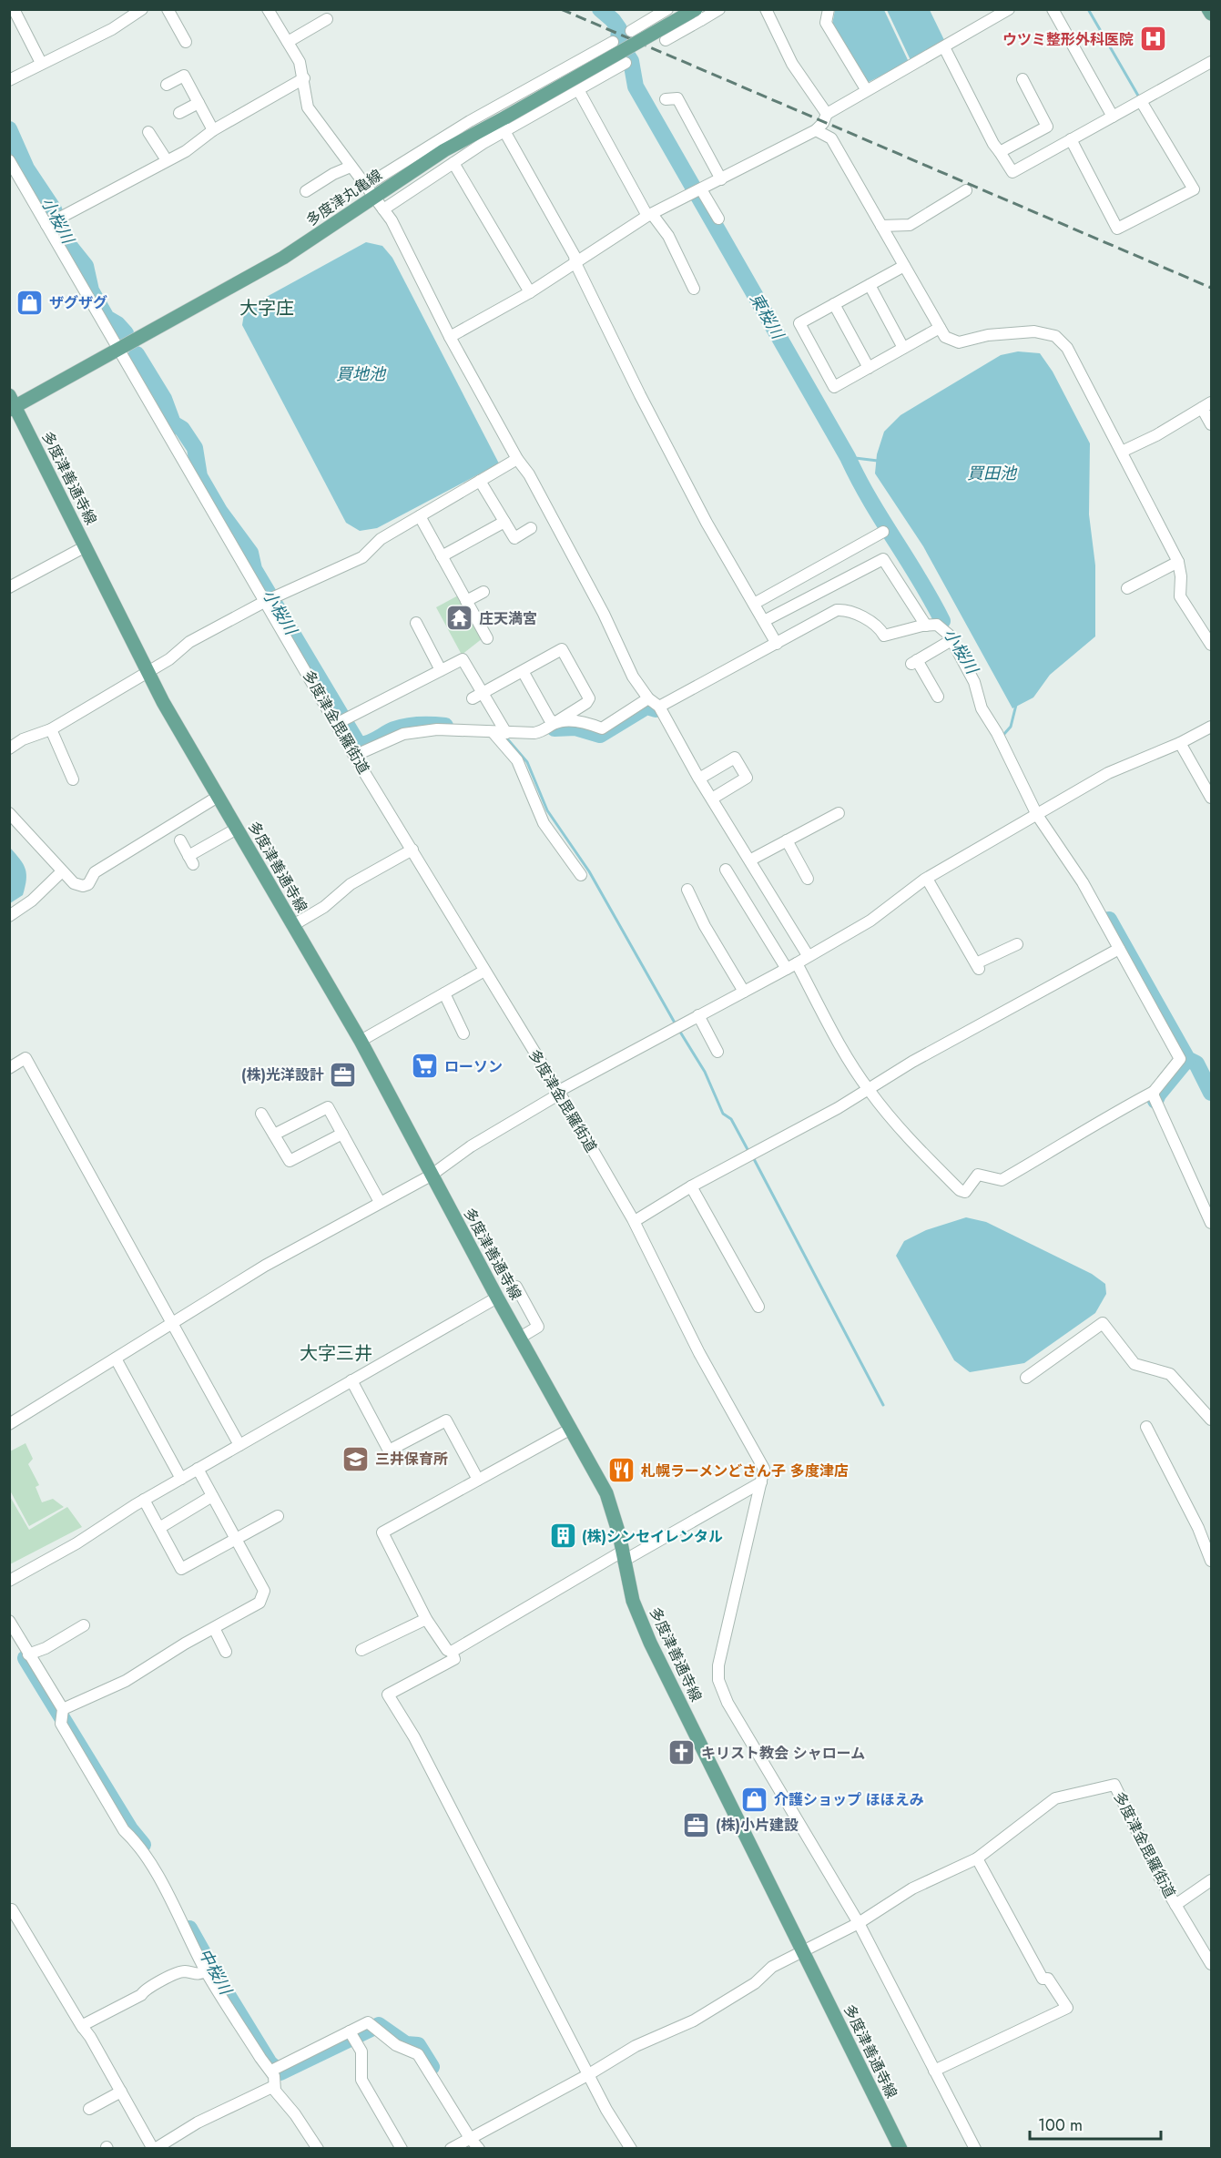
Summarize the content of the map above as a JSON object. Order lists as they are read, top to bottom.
{
  "streets": {
    "main road": ["多度津丸亀線", "多度津善通寺線"],
    "street": ["多度津金毘羅街道"]
  },
  "crossings": [
    ["多度津丸亀線", "多度津善通寺線"],
    ["多度津丸亀線", "多度津金毘羅街道"]
  ],
  "districts": ["大字庄", "大字三井"],
  "water": [
    "小桜川",
    "東桜川",
    "買地池",
    "買田池",
    "中桜川"
  ],
  "places": {
    "hospital": ["ウツミ整形外科医院"],
    "shop": ["ザグザグ", "介護ショップ ほほえみ"],
    "temple": ["庄天満宮"],
    "supermarket": ["ローソン"],
    "office": ["(株)光洋設計", "(株)小片建設"],
    "school or university": ["三井保育所"],
    "restaurant": ["札幌ラーメンどさん子 多度津店"],
    "building": ["(株)シンセイレンタル"],
    "church": ["キリスト教会 シャローム"]
  },
  "scale_bar": "100 m"
}
